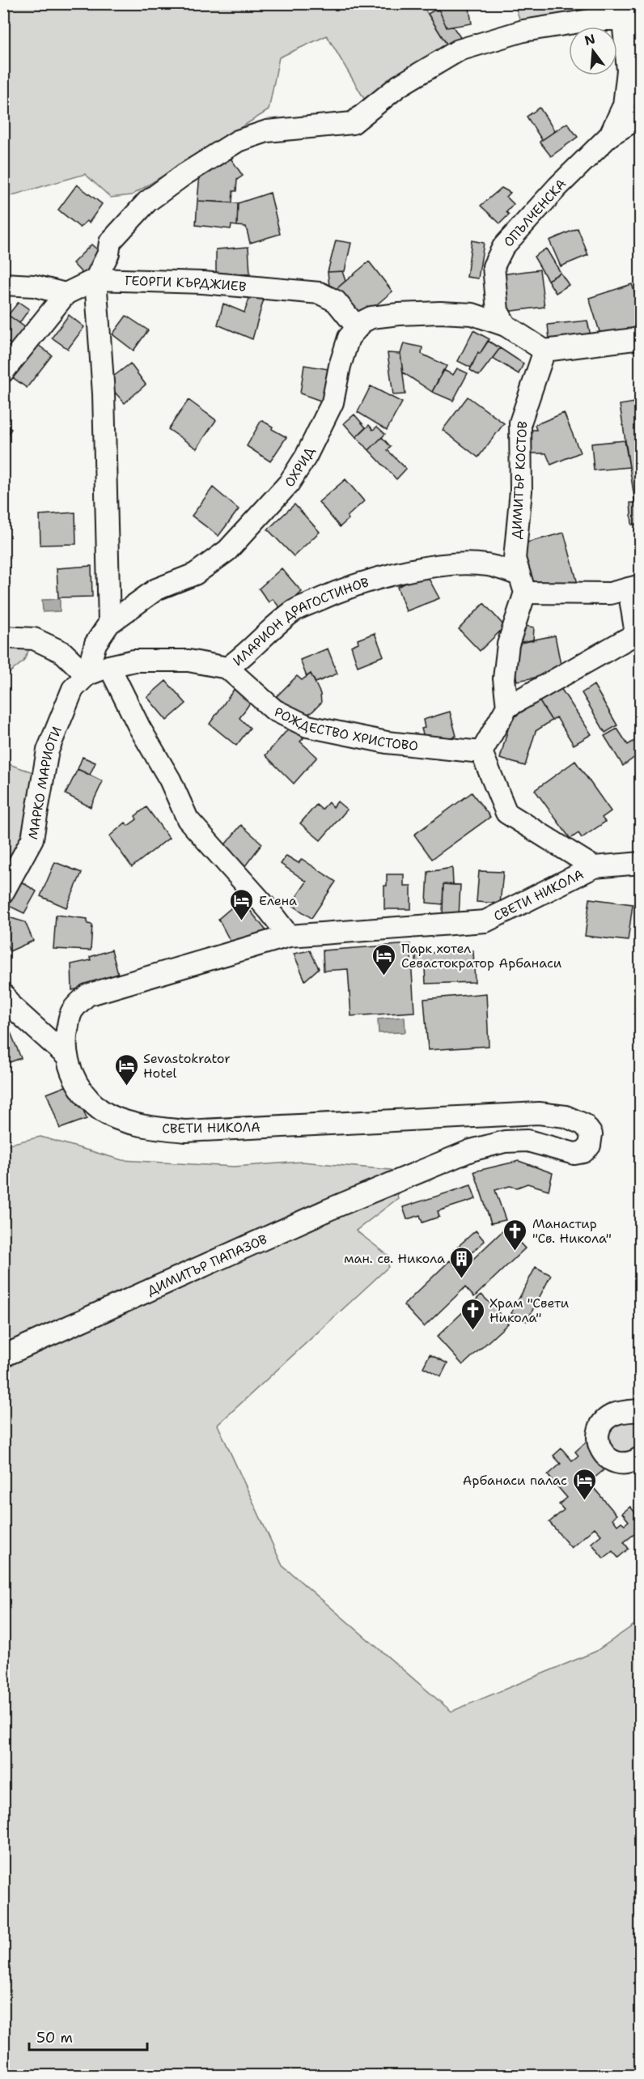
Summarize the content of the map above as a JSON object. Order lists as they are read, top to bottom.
{
  "streets": {
    "street": [
      "ОПЪЛЧЕНСКА",
      "ГЕОРГИ КЪРДЖИЕВ",
      "ОХРИД",
      "ДИМИТЪР КОСТОВ",
      "ИЛАРИОН ДРАГОСТИНОВ",
      "РОЖДЕСТВО ХРИСТОВО",
      "МАРКО МАРИОТИ",
      "СВЕТИ НИКОЛА",
      "ДИМИТЪР ПАПАЗОВ"
    ]
  },
  "crossings": [
    ["ГЕОРГИ КЪРДЖИЕВ", "ОХРИД"],
    ["ОХРИД", "ИЛАРИОН ДРАГОСТИНОВ"],
    ["ОХРИД", "МАРКО МАРИОТИ"],
    ["ДИМИТЪР КОСТОВ", "ИЛАРИОН ДРАГОСТИНОВ"],
    ["ИЛАРИОН ДРАГОСТИНОВ", "РОЖДЕСТВО ХРИСТОВО"],
    ["ИЛАРИОН ДРАГОСТИНОВ", "МАРКО МАРИОТИ"],
    ["СВЕТИ НИКОЛА", "ДИМИТЪР ПАПАЗОВ"]
  ],
  "places": {
    "hotel": [
      "Елена",
      "Парк хотел Севастократор Арбанаси",
      "Sevastokrator Hotel",
      "Арбанаси палас"
    ],
    "church": ["Манастир \"Св. Никола\"", "Храм \"Свети Никола\""],
    "building": ["ман. св. Никола"]
  },
  "scale_bar": "50 m",
  "north": "top"
}
